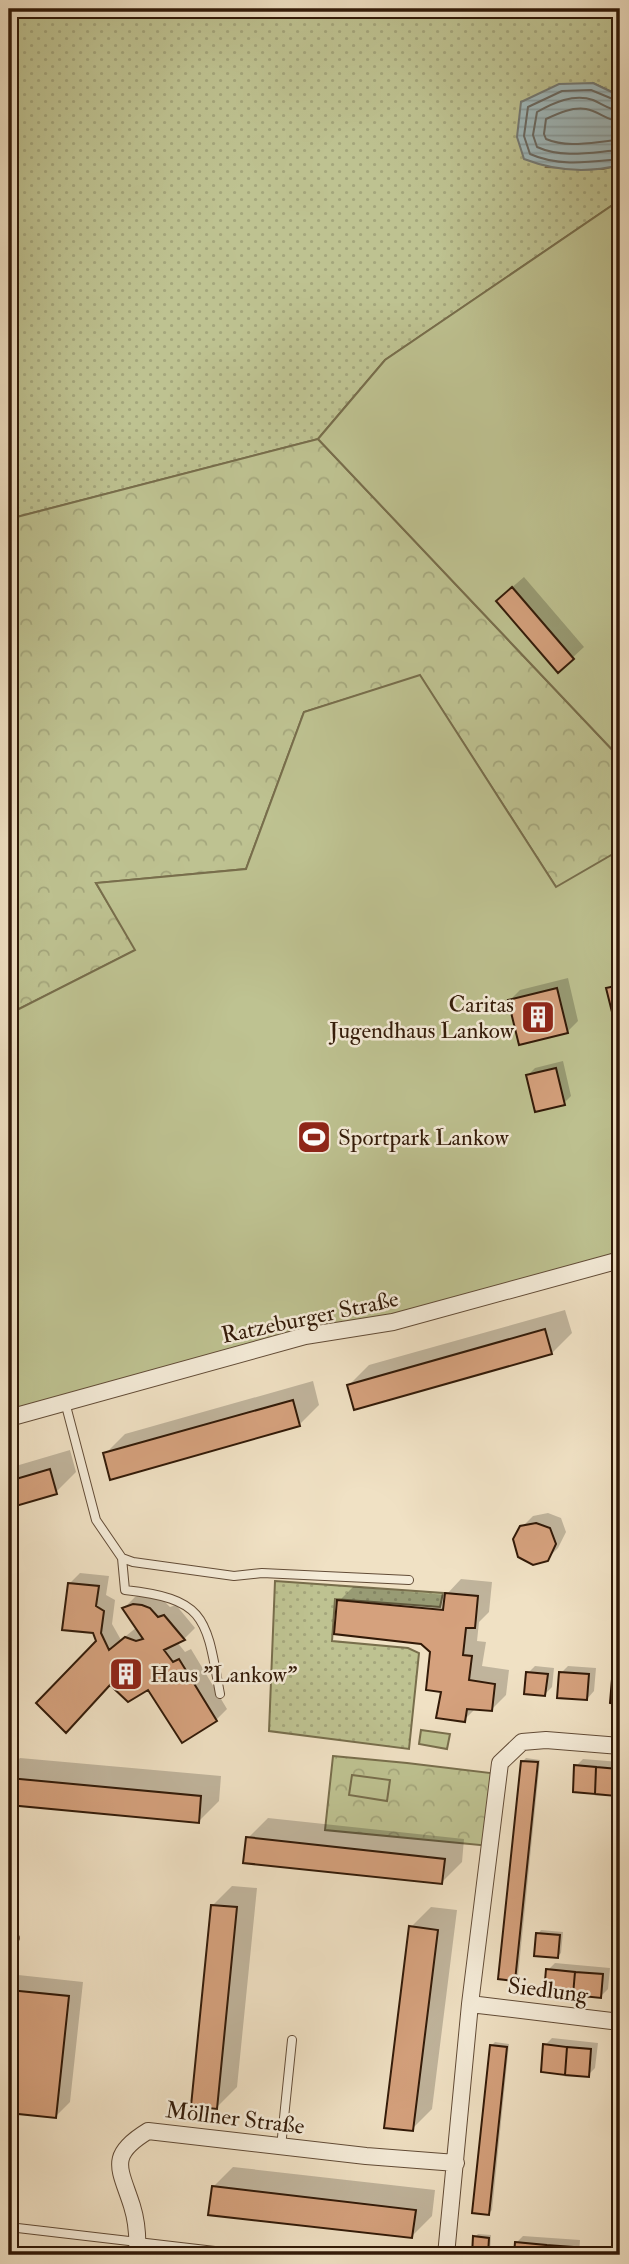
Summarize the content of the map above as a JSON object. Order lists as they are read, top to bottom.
{
  "streets": {
    "street": ["Ratzeburger Straße", "Siedlung", "Möllner Straße"]
  },
  "places": {
    "building": ["Caritas Jugendhaus Lankow", "Haus \"Lankow\""],
    "sports": ["Sportpark Lankow"]
  }
}
